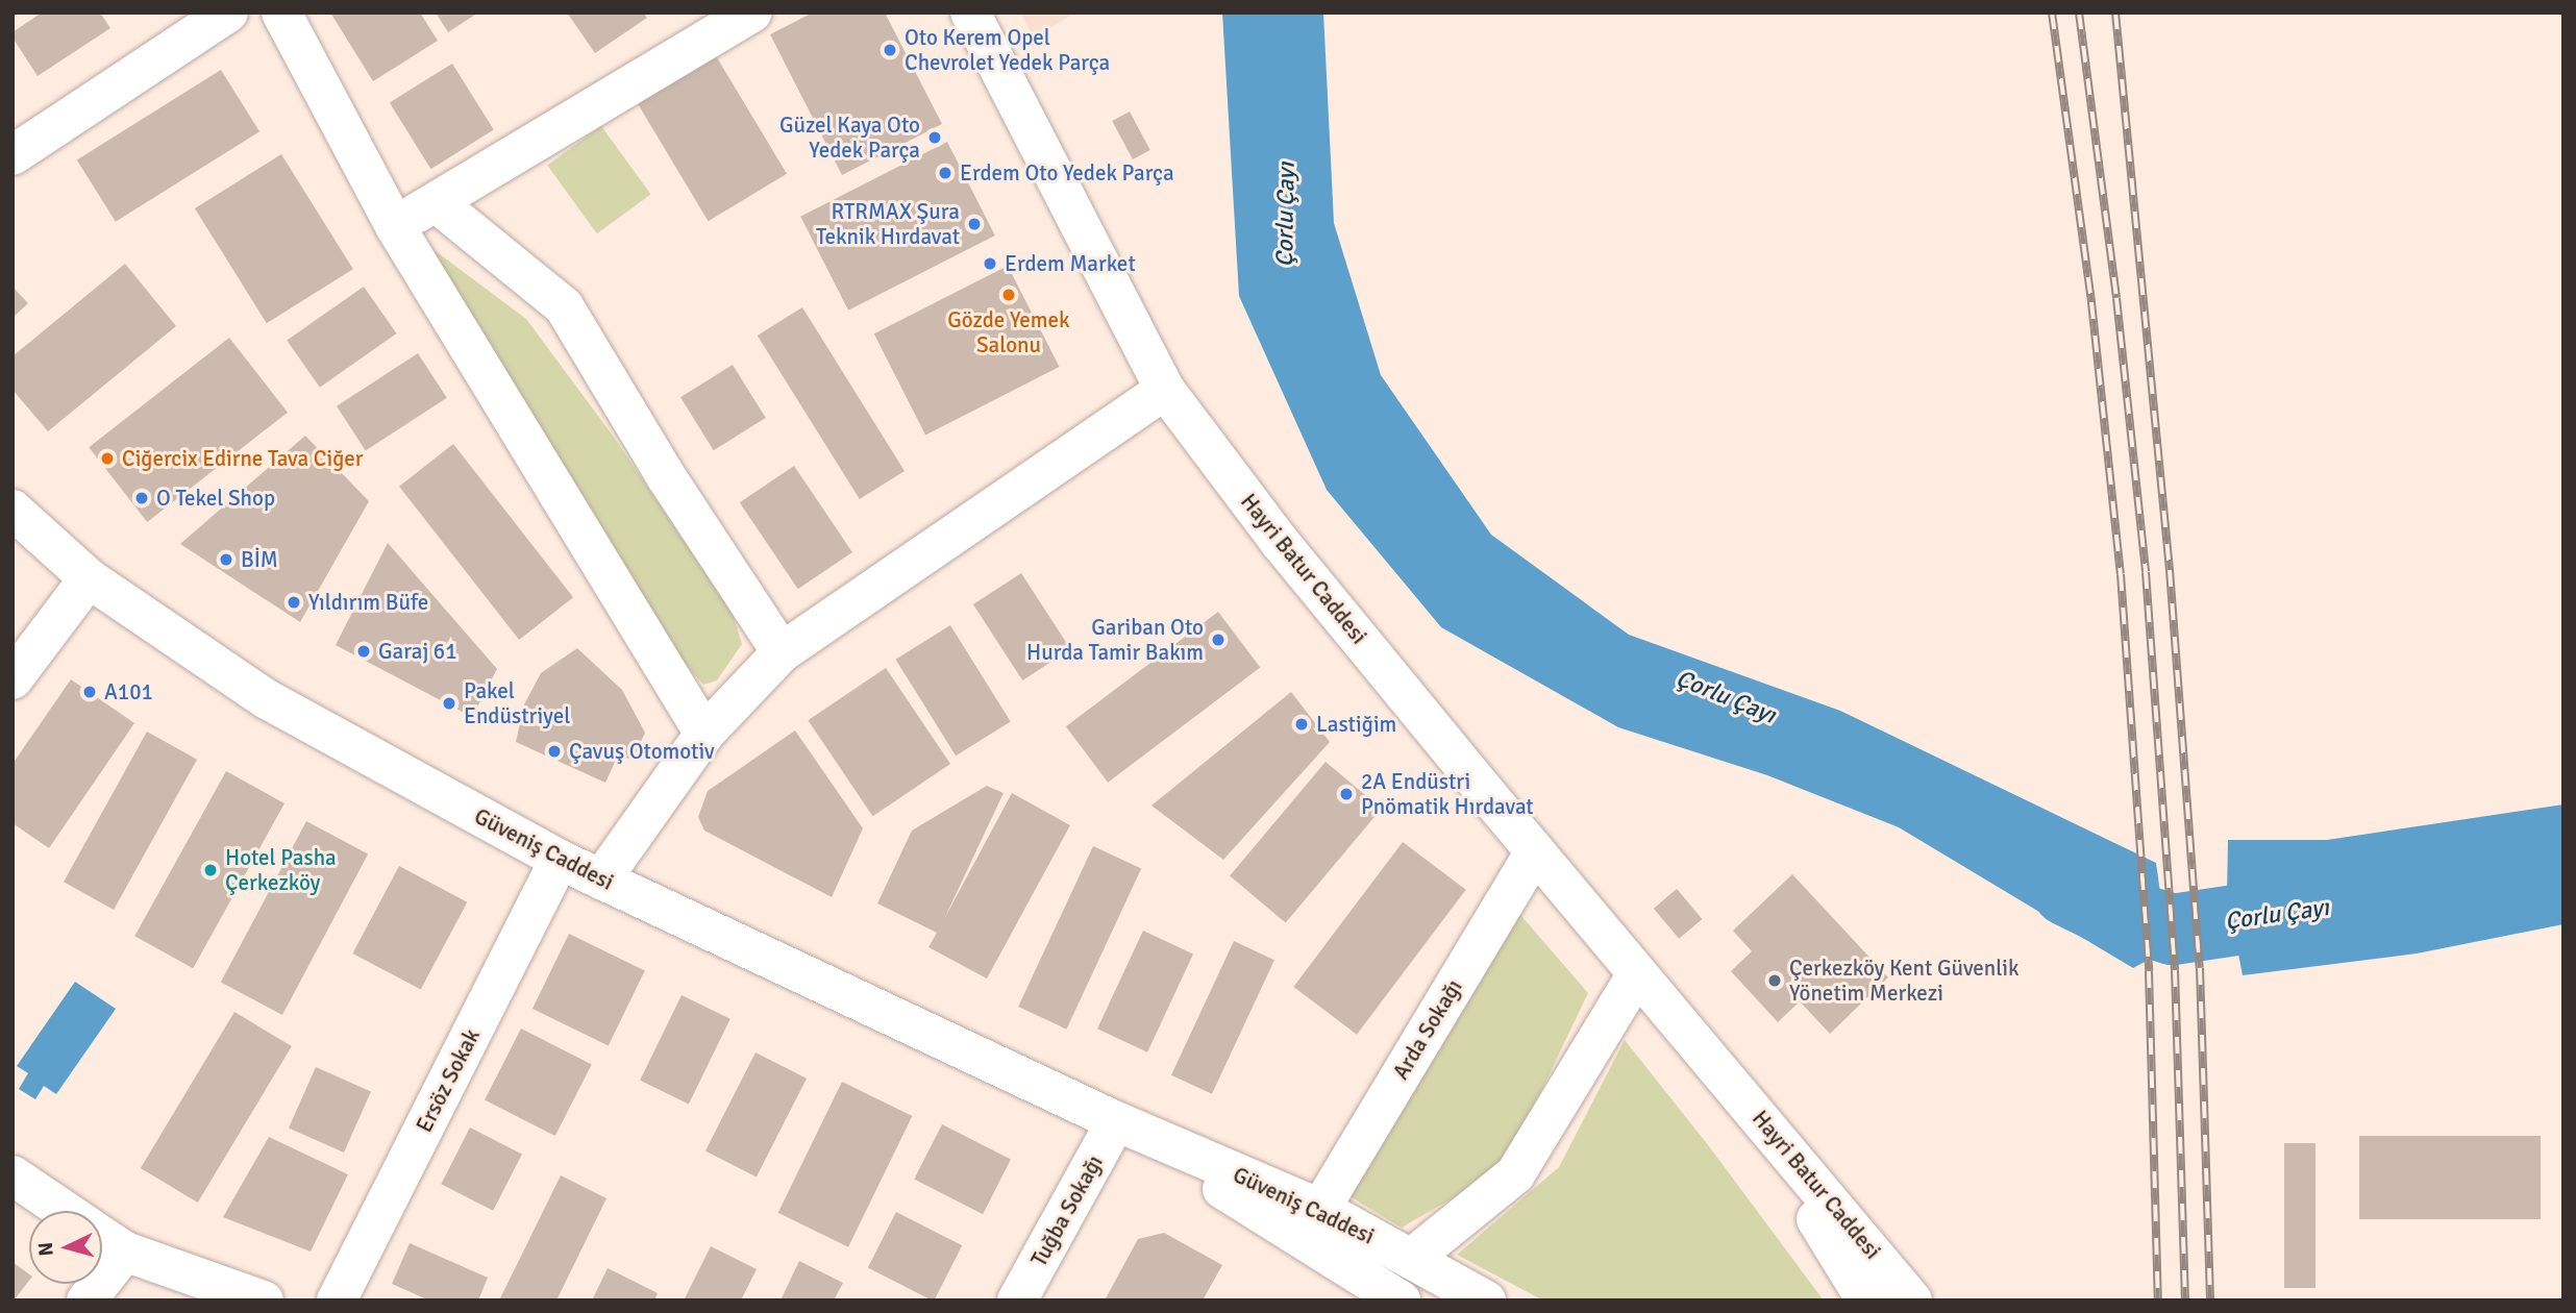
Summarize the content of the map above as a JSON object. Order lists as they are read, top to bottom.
{
  "streets": {
    "street": [
      "Hayri Batur Caddesi",
      "Güveniş Caddesi",
      "Arda Sokağı",
      "Ersöz Sokak",
      "Tuğba Sokağı"
    ]
  },
  "crossings": [
    ["Hayri Batur Caddesi", "Arda Sokağı"],
    ["Güveniş Caddesi", "Arda Sokağı"],
    ["Güveniş Caddesi", "Ersöz Sokak"],
    ["Güveniş Caddesi", "Tuğba Sokağı"]
  ],
  "water": ["Çorlu Çayı"],
  "places": [
    "Oto Kerem Opel Chevrolet Yedek Parça",
    "Güzel Kaya Oto Yedek Parça",
    "Erdem Oto Yedek Parça",
    "RTRMAX Şura Teknik Hırdavat",
    "Erdem Market",
    "Gözde Yemek Salonu",
    "Ciğercix Edirne Tava Ciğer",
    "O Tekel Shop",
    "BİM",
    "Yıldırım Büfe",
    "Gariban Oto Hurda Tamir Bakım",
    "Garaj 61",
    "A101",
    "Pakel Endüstriyel",
    "Lastiğim",
    "Çavuş Otomotiv",
    "2A Endüstri Pnömatik Hırdavat",
    "Hotel Pasha Çerkezköy",
    "Çerkezköy Kent Güvenlik Yönetim Merkezi"
  ],
  "north": "left"
}
